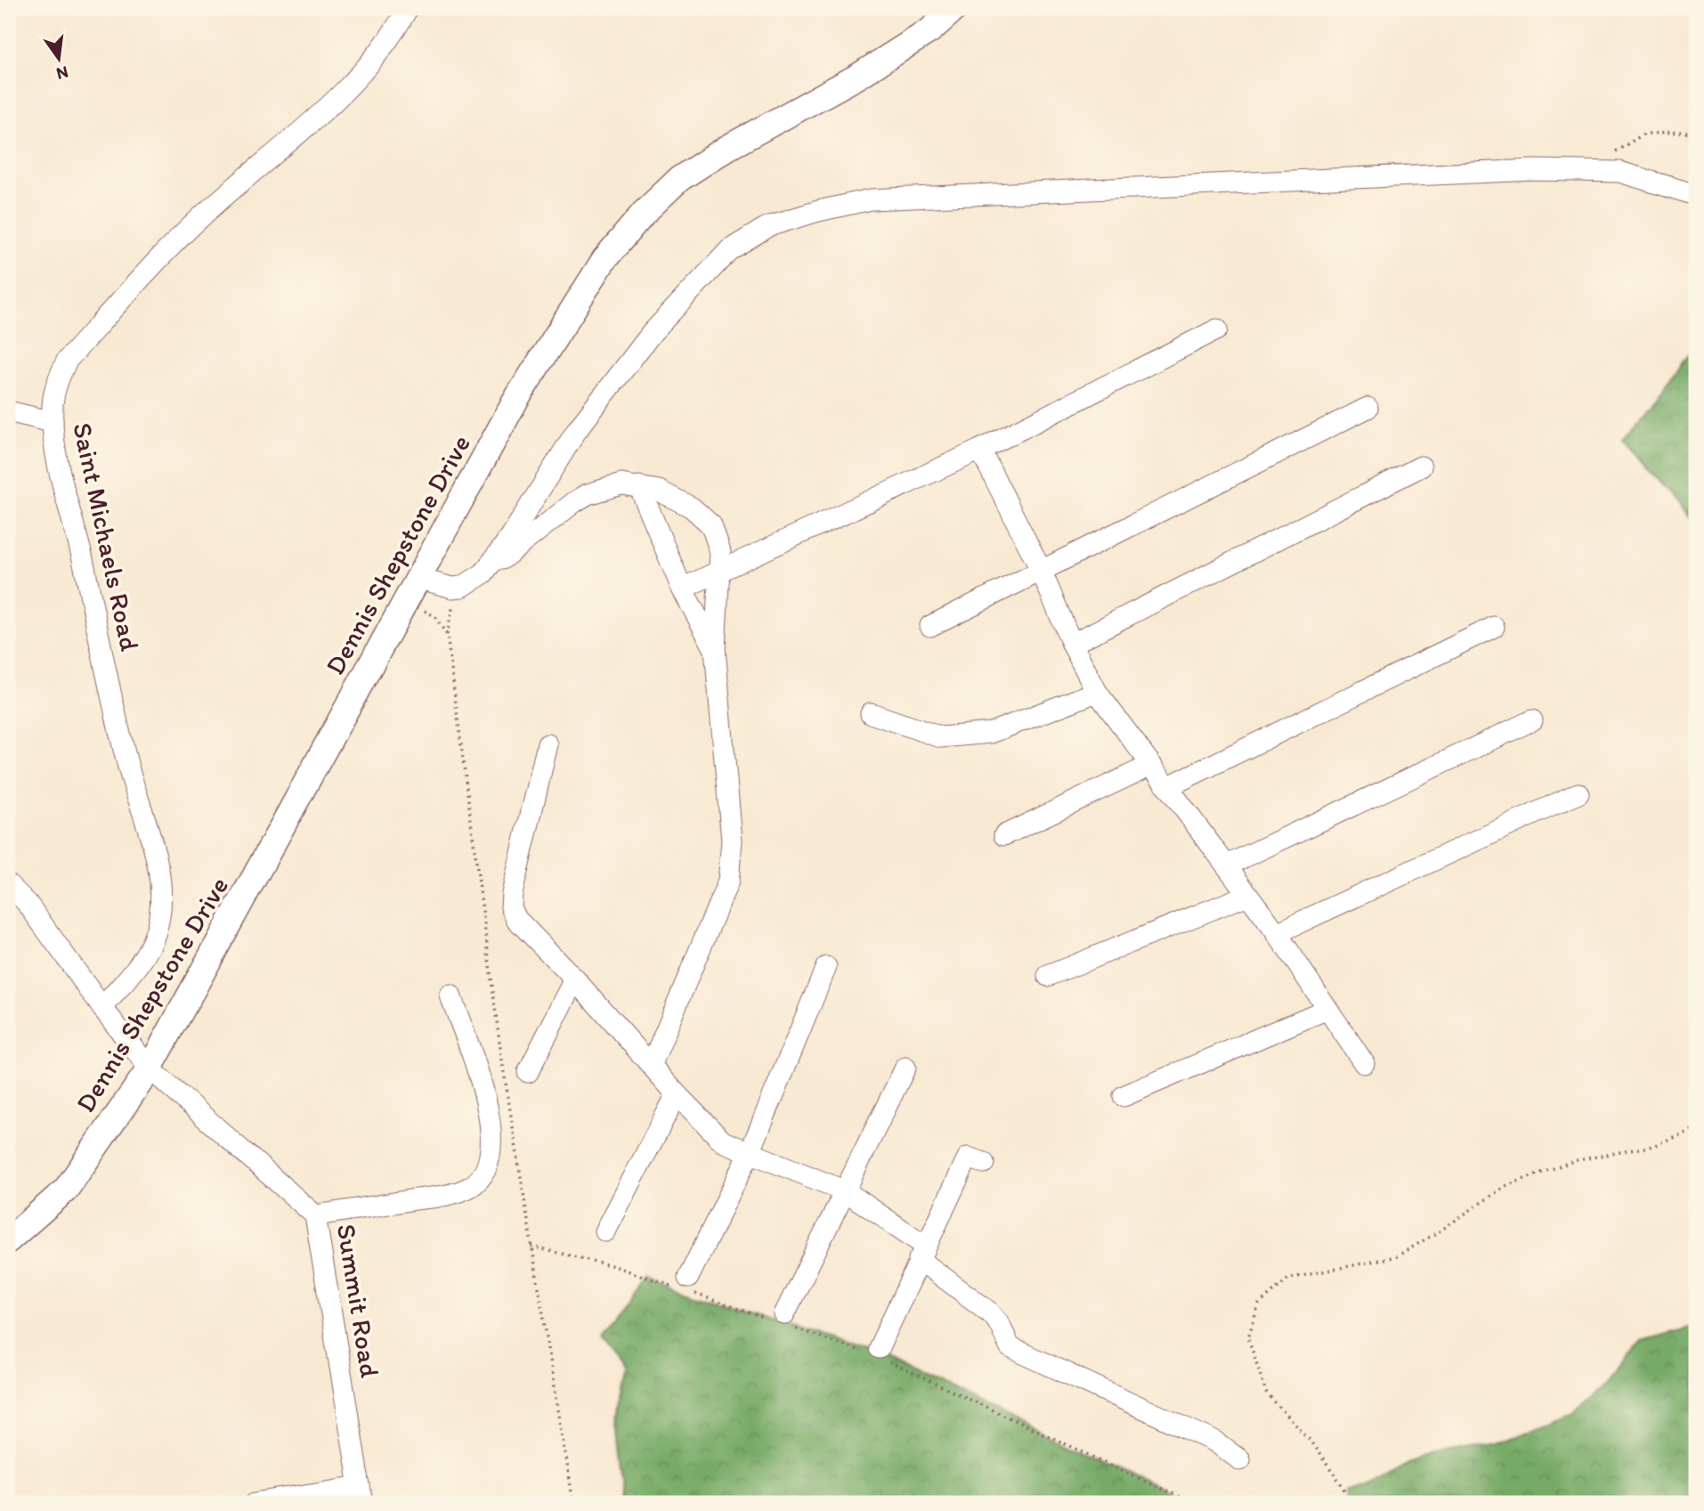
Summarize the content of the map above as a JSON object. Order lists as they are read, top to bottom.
{
  "streets": {
    "street": ["Saint Michaels Road", "Dennis Shepstone Drive", "Summit Road"]
  },
  "crossings": [
    ["Saint Michaels Road", "Summit Road"],
    ["Dennis Shepstone Drive", "Summit Road"]
  ],
  "north": "bottom"
}
